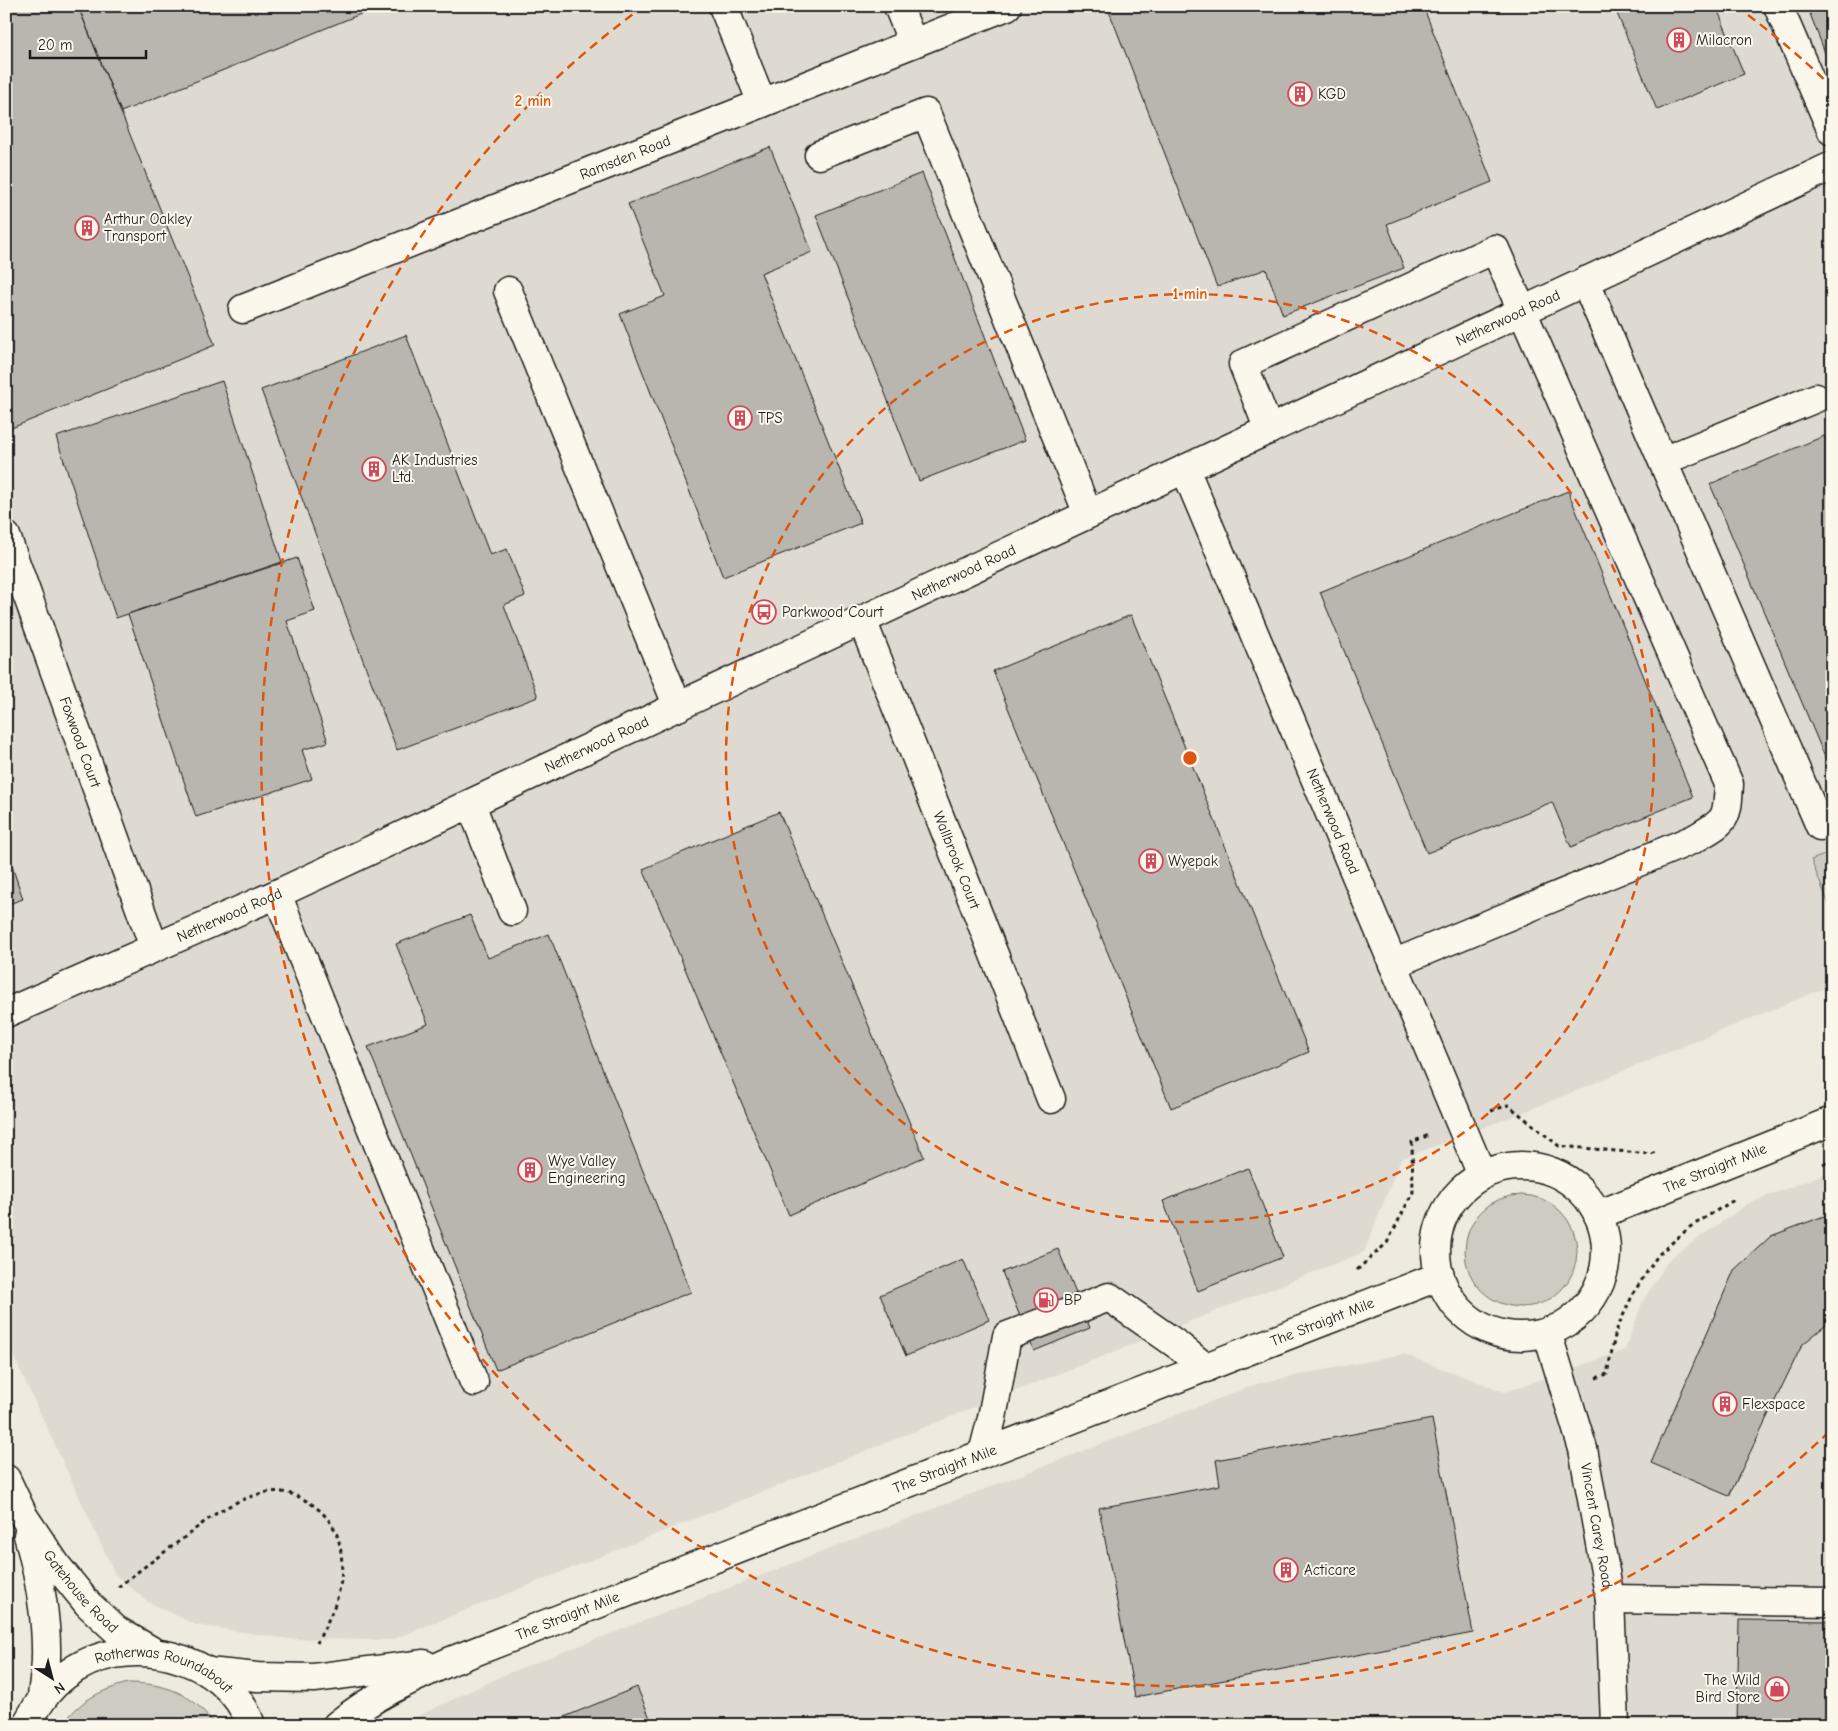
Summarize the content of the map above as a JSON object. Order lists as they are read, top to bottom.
{
  "streets": {
    "street": [
      "Ramsden Road",
      "Netherwood Road",
      "Foxwood Court",
      "Wallbrook Court",
      "The Straight Mile",
      "Vincent Carey Road",
      "Gatehouse Road",
      "Rotherwas Roundabout"
    ]
  },
  "crossings": [
    ["Netherwood Road", "Foxwood Court"],
    ["Netherwood Road", "Wallbrook Court"],
    ["Netherwood Road", "The Straight Mile"],
    ["Netherwood Road", "Vincent Carey Road"],
    ["The Straight Mile", "Vincent Carey Road"],
    ["The Straight Mile", "Rotherwas Roundabout"],
    ["Gatehouse Road", "Rotherwas Roundabout"]
  ],
  "places": {
    "building": [
      "Milacron",
      "KGD",
      "Arthur Oakley Transport",
      "TPS",
      "AK Industries Ltd.",
      "Wyepak",
      "Wye Valley Engineering",
      "Flexspace",
      "Acticare"
    ],
    "bus stop": ["Parkwood Court"],
    "fuel station": ["BP"],
    "shop": ["The Wild Bird Store"]
  },
  "scale_bar": "20 m",
  "north": "bottom right",
  "rings": ["2 min", "1 min"]
}
